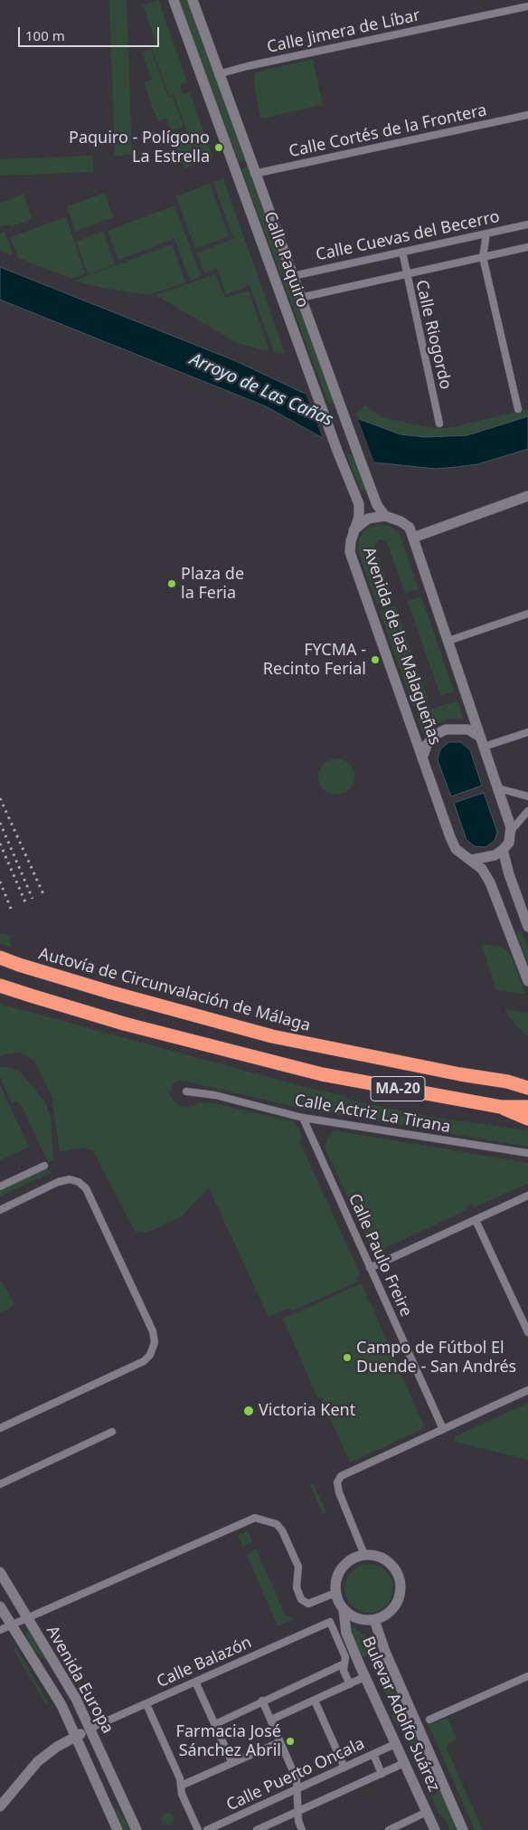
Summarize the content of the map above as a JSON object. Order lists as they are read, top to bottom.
{
  "streets": {
    "highway": ["Autovía de Circunvalación de Málaga", "MA-20"],
    "main road": [
      "Calle Paquiro",
      "Avenida de las Malagueñas",
      "Avenida Europa",
      "Bulevar Adolfo Suárez"
    ],
    "street": [
      "Calle Jimera de Líbar",
      "Calle Cortés de la Frontera",
      "Calle Cuevas del Becerro",
      "Calle Riogordo",
      "Calle Actriz La Tirana",
      "Calle Paulo Freire",
      "Calle Balazón",
      "Calle Puerto Oncala"
    ]
  },
  "crossings": [
    ["Calle Jimera de Líbar", "Calle Paquiro"],
    ["Calle Cortés de la Frontera", "Calle Paquiro"],
    ["Calle Cuevas del Becerro", "Calle Paquiro"],
    ["Calle Cuevas del Becerro", "Calle Riogordo"],
    ["Calle Paquiro", "Avenida de las Malagueñas"],
    ["Calle Actriz La Tirana", "Calle Paulo Freire"],
    ["Calle Balazón", "Avenida Europa"],
    ["Bulevar Adolfo Suárez", "Calle Puerto Oncala"]
  ],
  "water": ["Arroyo de Las Cañas"],
  "places": [
    "Paquiro - Polígono La Estrella",
    "Plaza de la Feria",
    "FYCMA - Recinto Ferial",
    "Campo de Fútbol El Duende - San Andrés",
    "Victoria Kent",
    "Farmacia José Sánchez Abril"
  ],
  "scale_bar": "100 m"
}
